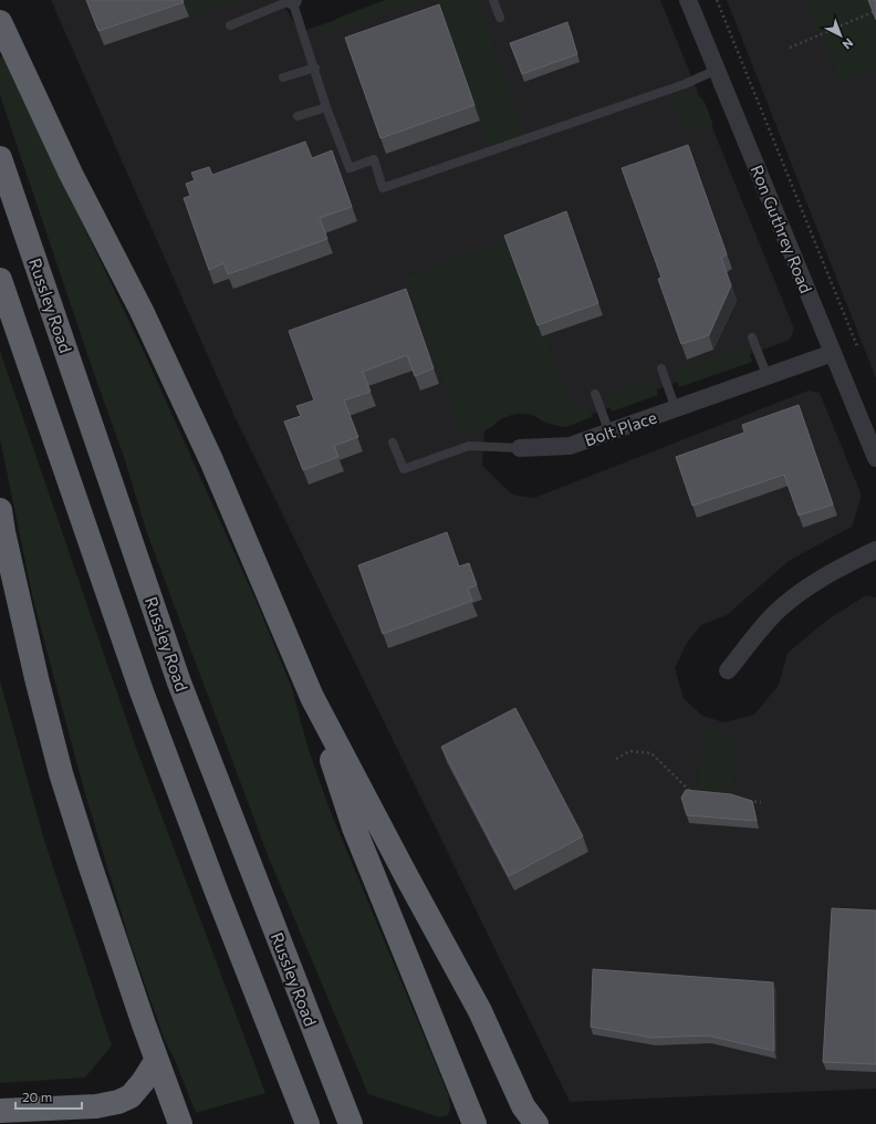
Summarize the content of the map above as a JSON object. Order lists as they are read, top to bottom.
{
  "streets": {
    "highway": ["Russley Road"],
    "street": ["Ron Guthrey Road", "Bolt Place"]
  },
  "crossings": [
    ["Ron Guthrey Road", "Bolt Place"]
  ],
  "scale_bar": "20 m",
  "north": "bottom right"
}
